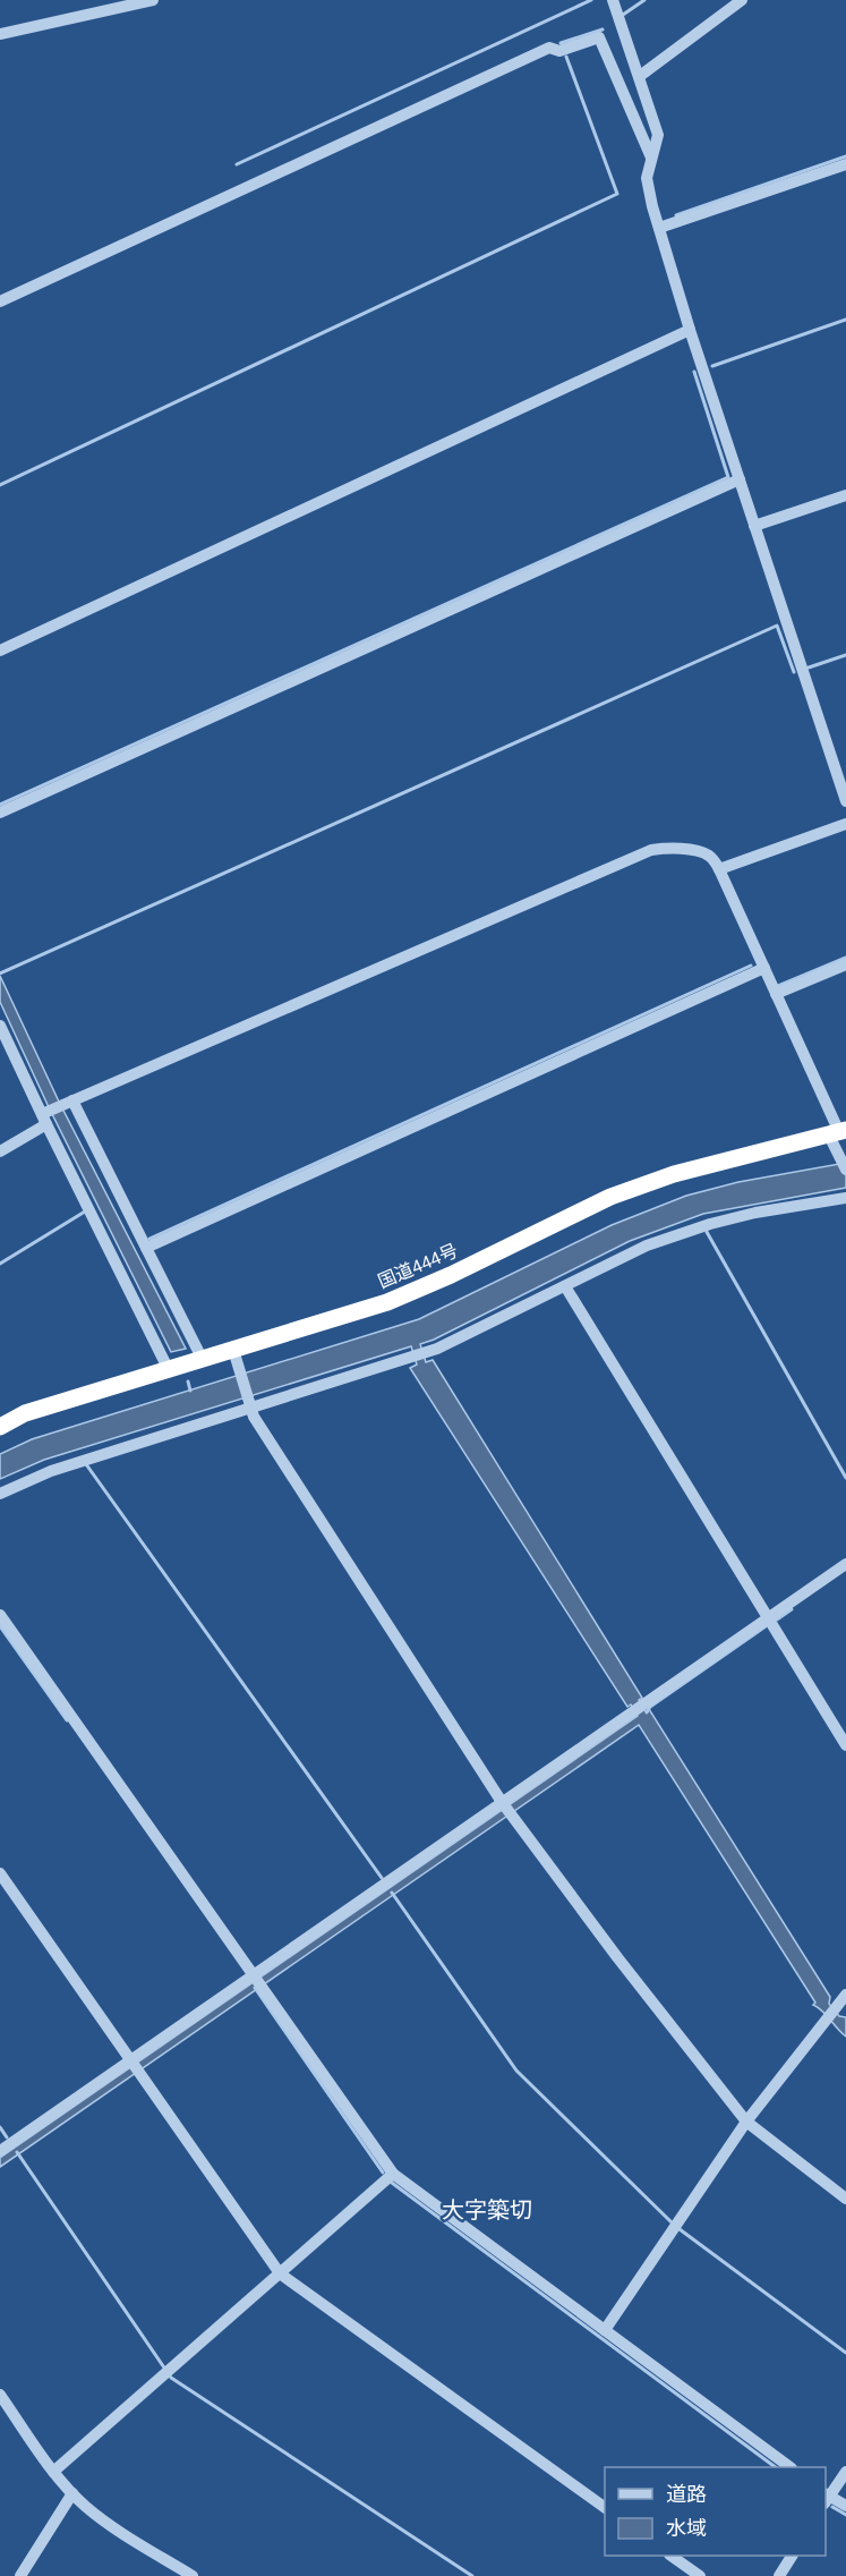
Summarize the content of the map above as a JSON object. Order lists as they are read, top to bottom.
{
  "streets": {
    "highway": ["国道444号"]
  },
  "districts": ["大字築切"],
  "legend": ["道路", "水域"]
}
